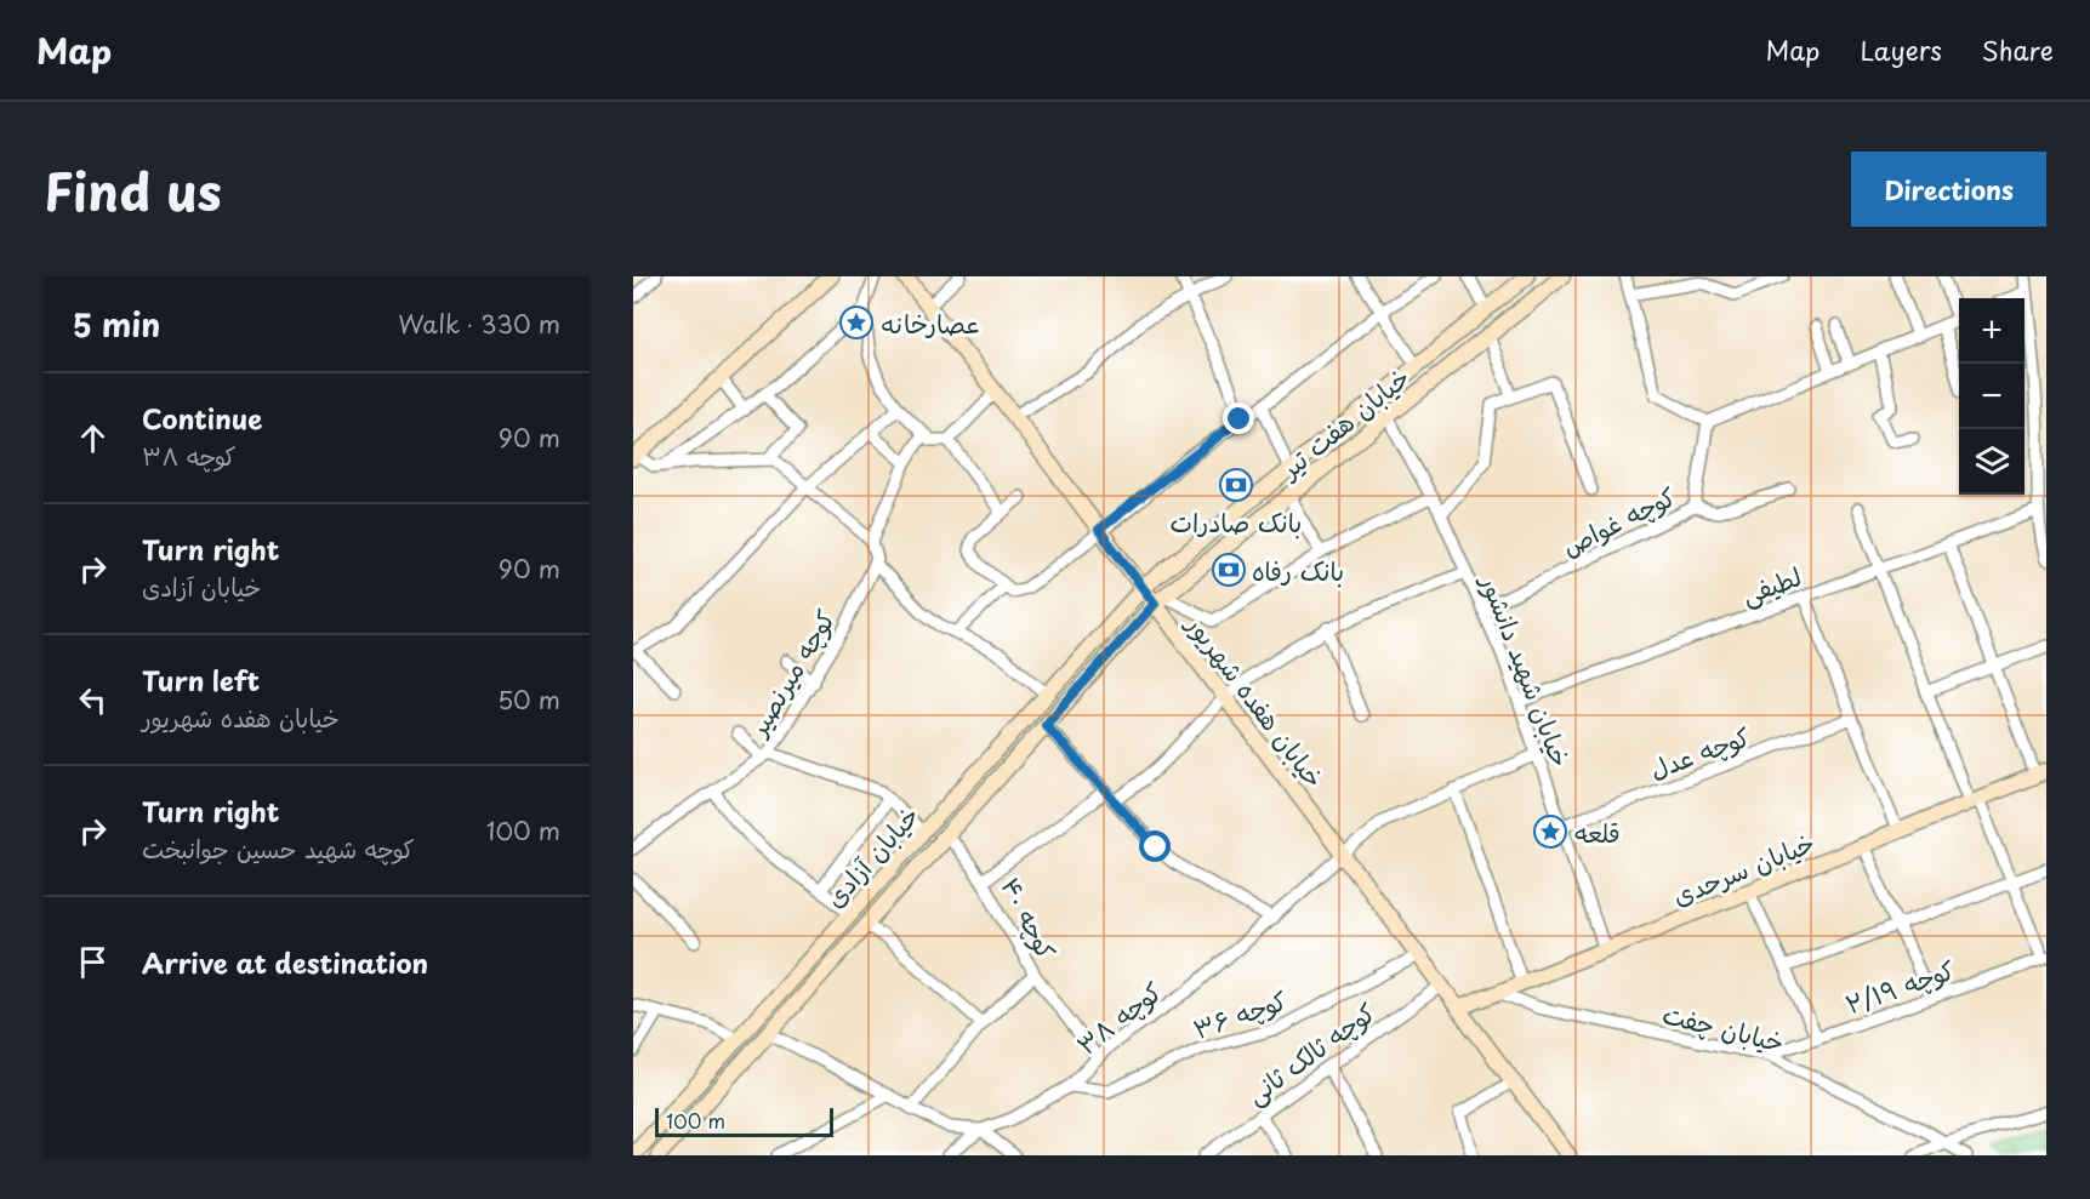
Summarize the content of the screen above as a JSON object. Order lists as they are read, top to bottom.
{
  "streets": {
    "street": [
      "خیابان هفت تیر",
      "کوچه غواص",
      "لطیفی",
      "خیابان شهید دانشور",
      "کوچه میرنصیر",
      "خیابان هفده شهریور",
      "کوچه عدل",
      "خیابان آزادی",
      "خیابان سرحدی",
      "کوچه ۴۰",
      "کوچه ۲/۱۹",
      "کوچه ۳۶",
      "کوچه ۳۸",
      "خیابان چفت",
      "کوچه ثالک ثانی"
    ]
  },
  "crossings": [
    ["خیابان هفت تیر", "خیابان شهید دانشور"],
    ["خیابان هفت تیر", "خیابان هفده شهریور"],
    ["خیابان هفت تیر", "خیابان آزادی"],
    ["کوچه غواص", "خیابان شهید دانشور"],
    ["لطیفی", "خیابان شهید دانشور"],
    ["خیابان شهید دانشور", "کوچه عدل"],
    ["خیابان شهید دانشور", "خیابان سرحدی"],
    ["خیابان شهید دانشور", "کوچه ۳۸"],
    ["خیابان هفده شهریور", "خیابان آزادی"],
    ["خیابان هفده شهریور", "خیابان سرحدی"],
    ["خیابان هفده شهریور", "کوچه ۳۶"],
    ["خیابان هفده شهریور", "کوچه ۳۸"],
    ["خیابان هفده شهریور", "کوچه ثالک ثانی"],
    ["خیابان سرحدی", "خیابان چفت"],
    ["کوچه ۴۰", "کوچه ۳۸"],
    ["کوچه ۲/۱۹", "خیابان چفت"],
    ["کوچه ۳۶", "کوچه ۳۸"]
  ],
  "places": {
    "place": ["عصارخانه", "قلعه"],
    "bank": ["بانک صادرات", "بانک رفاه"]
  },
  "scale_bar": "100 m",
  "page": {
    "header": "Map",
    "nav": ["Map", "Layers", "Share"],
    "title": "Find us",
    "buttons": "Directions",
    "heading": ["5 min", "Walk · 330 m"],
    "map_buttons": ["+", "−"],
    "list": [
      ["Continue", "کوچه ۳۸", "90 m"],
      ["Turn right", "خیابان آزادی", "90 m"],
      ["Turn left", "خیابان هفده شهریور", "50 m"],
      ["Turn right", "کوچه شهید حسین جوانبخت", "100 m"],
      "Arrive at destination"
    ],
    "scale": "100 m"
  }
}
